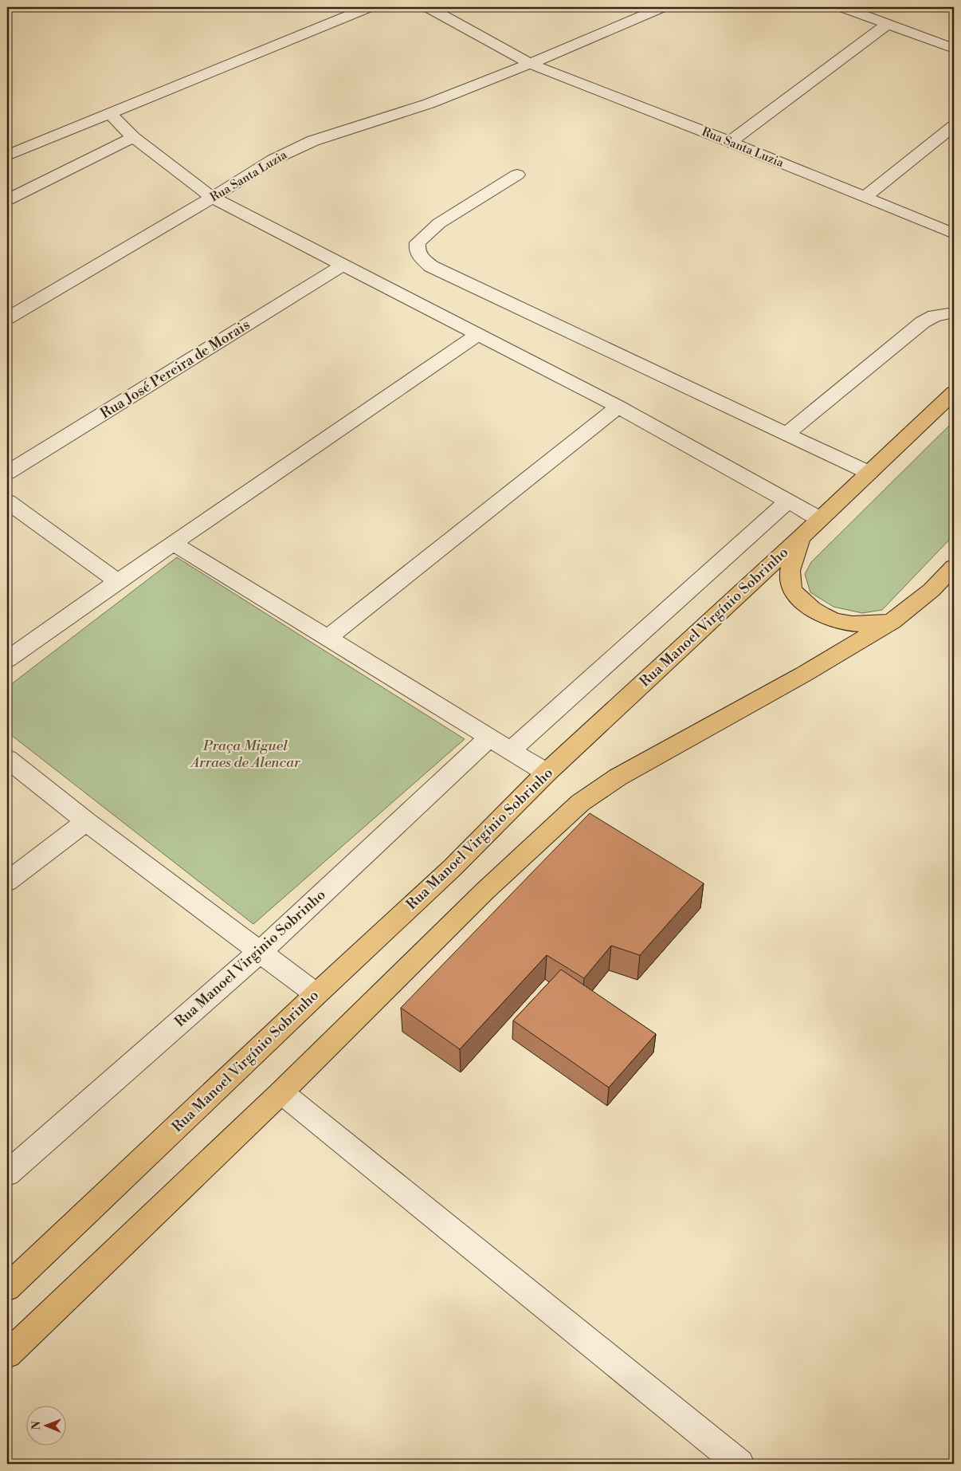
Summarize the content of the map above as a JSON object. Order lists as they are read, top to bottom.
{
  "streets": {
    "main road": ["Rua Manoel Virgínio Sobrinho"],
    "street": ["Rua Santa Luzia", "Rua José Pereira de Morais", "Rua Manoel Virginio Sobrinho"]
  },
  "parks": ["Praça Miguel Arraes de Alencar"],
  "north": "left"
}
